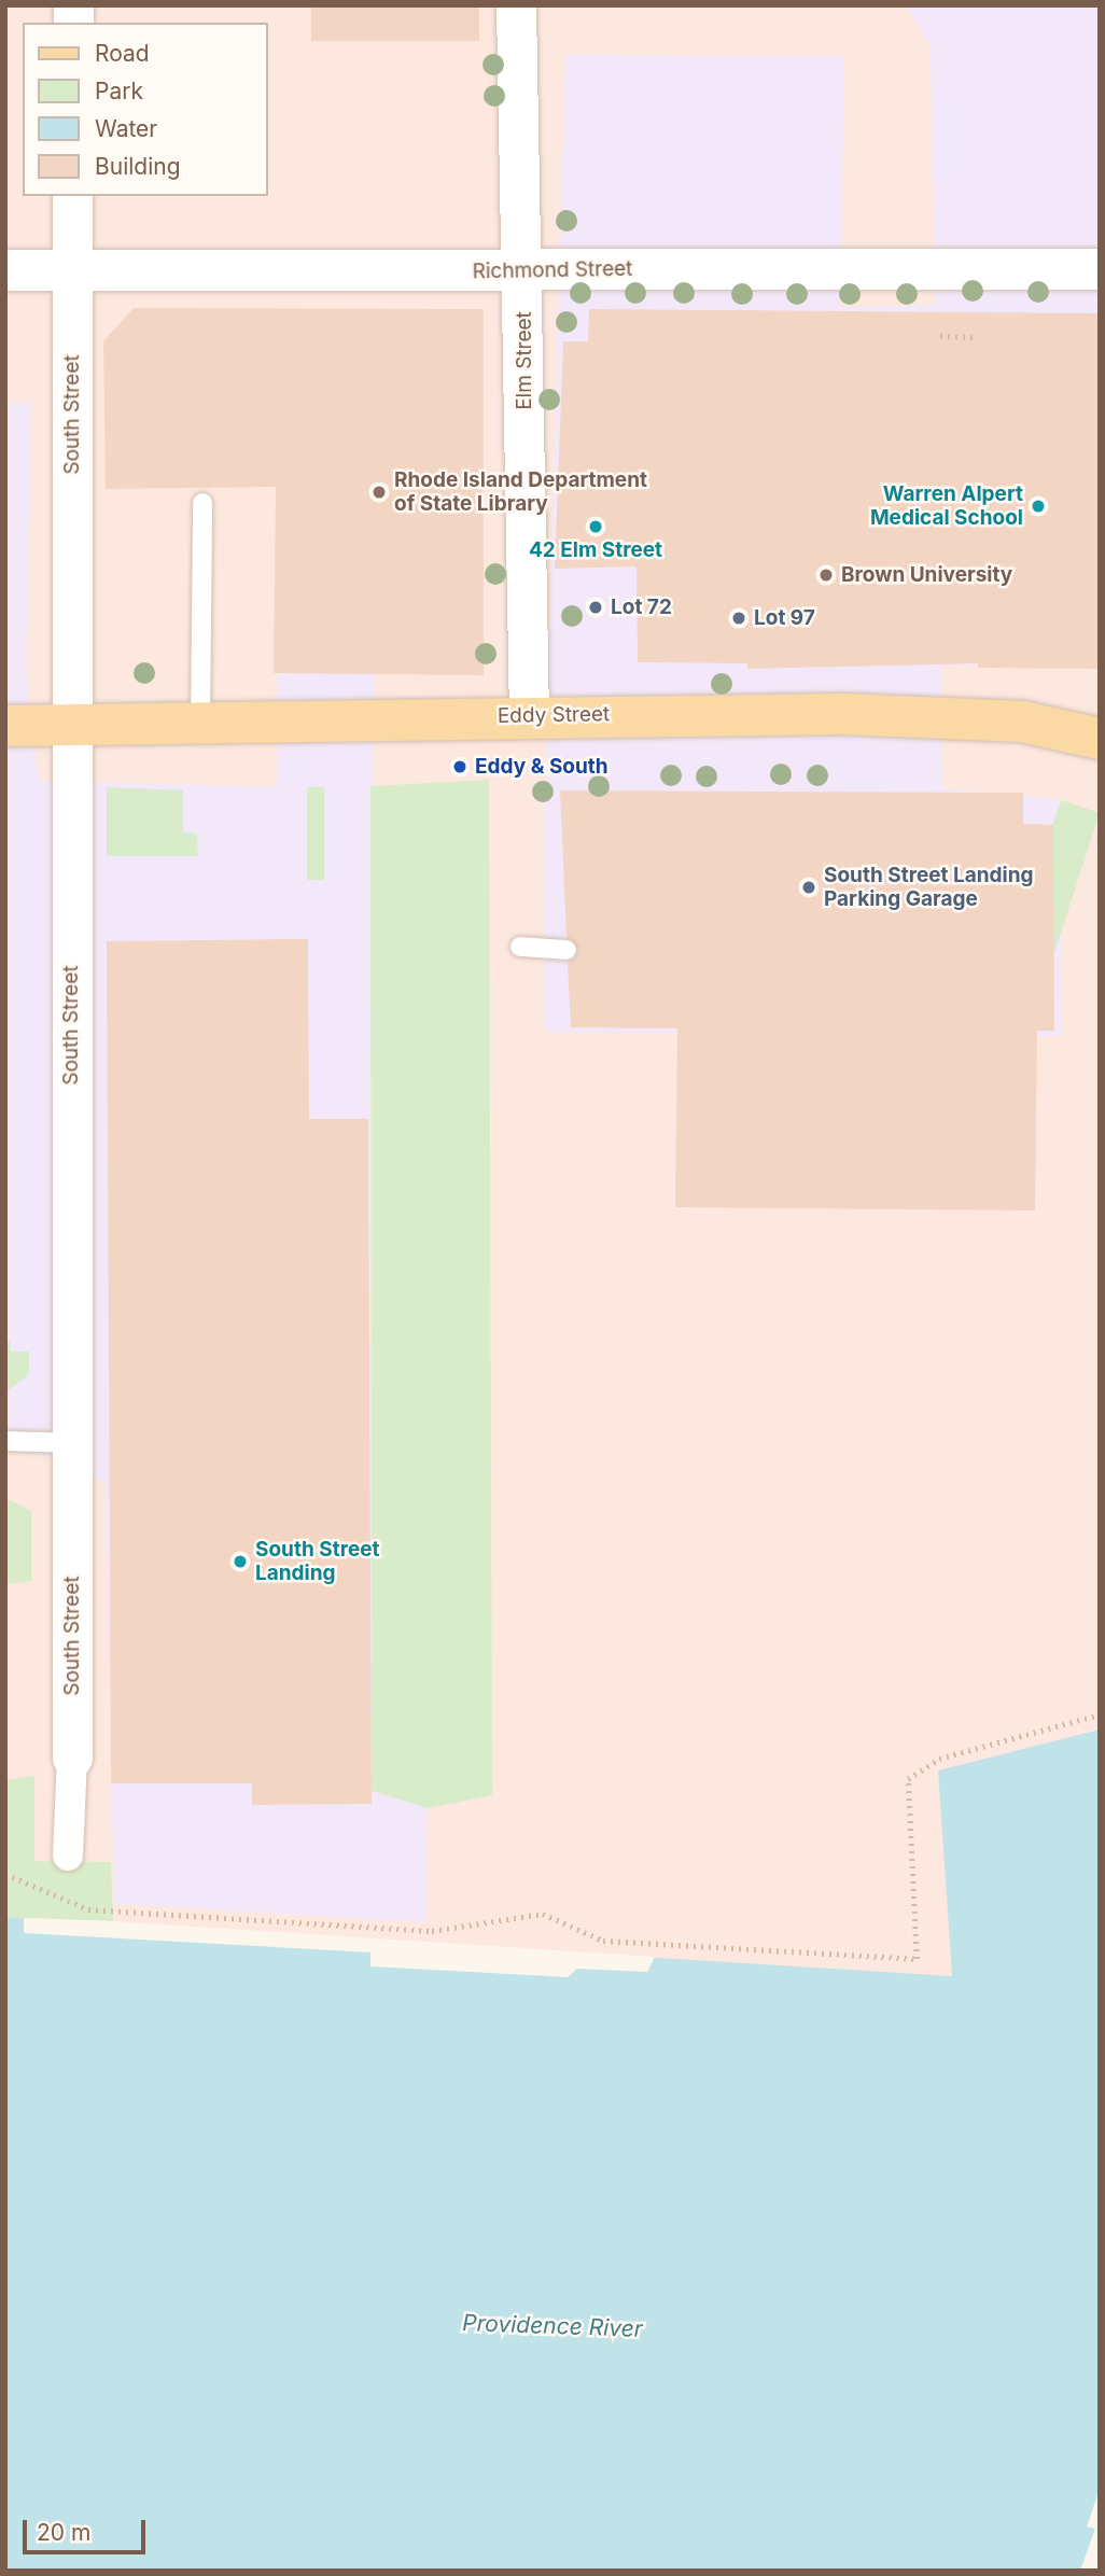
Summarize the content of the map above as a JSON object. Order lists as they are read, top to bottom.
{
  "streets": {
    "main road": ["Eddy Street"],
    "street": ["Richmond Street", "Elm Street", "South Street"]
  },
  "crossings": [
    ["Richmond Street", "Elm Street"],
    ["Richmond Street", "South Street"],
    ["Elm Street", "Eddy Street"],
    ["South Street", "Eddy Street"]
  ],
  "water": ["Providence River"],
  "places": [
    "Rhode Island Department of State Library",
    "Warren Alpert Medical School",
    "42 Elm Street",
    "Brown University",
    "Lot 72",
    "Lot 97",
    "Eddy & South",
    "South Street Landing Parking Garage",
    "South Street Landing"
  ],
  "legend": [
    "Road",
    "Park",
    "Water",
    "Building"
  ],
  "scale_bar": "20 m"
}
